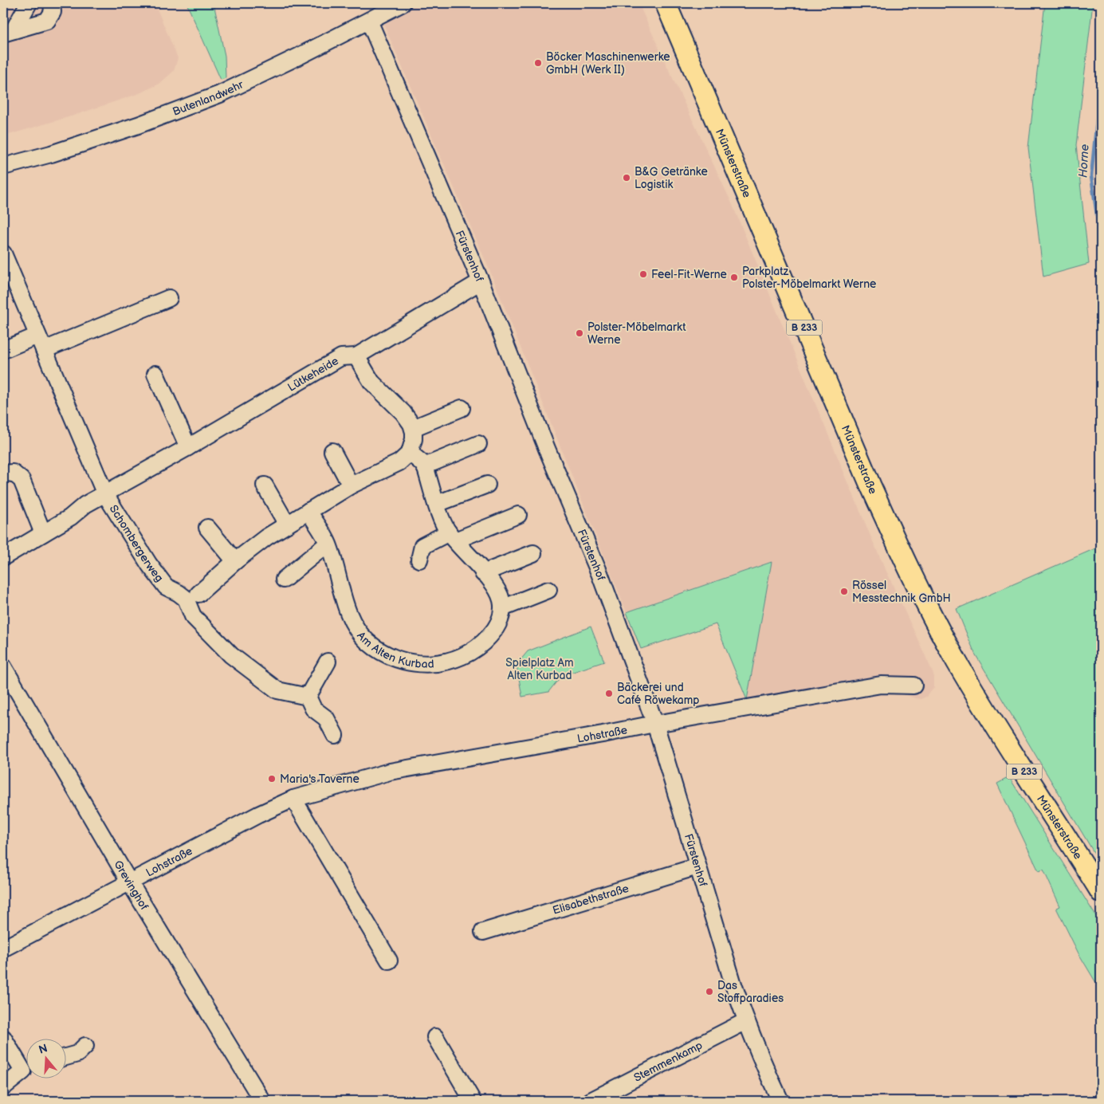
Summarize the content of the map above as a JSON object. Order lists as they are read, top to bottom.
{
  "streets": {
    "main road": ["Münsterstraße", "B 233"],
    "street": [
      "Butenlandwehr",
      "Fürstenhof",
      "Lütkeheide",
      "Schombergerweg",
      "Am Alten Kurbad",
      "Lohstraße",
      "Grevinghof",
      "Elisabethstraße",
      "Stemmenkamp"
    ]
  },
  "crossings": [
    ["Butenlandwehr", "Fürstenhof"],
    ["Fürstenhof", "Lütkeheide"],
    ["Fürstenhof", "Lohstraße"],
    ["Fürstenhof", "Elisabethstraße"],
    ["Fürstenhof", "Stemmenkamp"],
    ["Lütkeheide", "Schombergerweg"],
    ["Lohstraße", "Grevinghof"]
  ],
  "water": ["Horne"],
  "parks": ["Spielplatz Am Alten Kurbad"],
  "places": [
    "Böcker Maschinenwerke GmbH (Werk II)",
    "B&G Getränke Logistik",
    "Feel-Fit-Werne",
    "Parkplatz Polster-Möbelmarkt Werne",
    "Polster-Möbelmarkt Werne",
    "Rössel Messtechnik GmbH",
    "Bäckerei und Café Röwekamp",
    "Maria's Taverne",
    "Das Stoffparadies"
  ],
  "north": "top"
}
